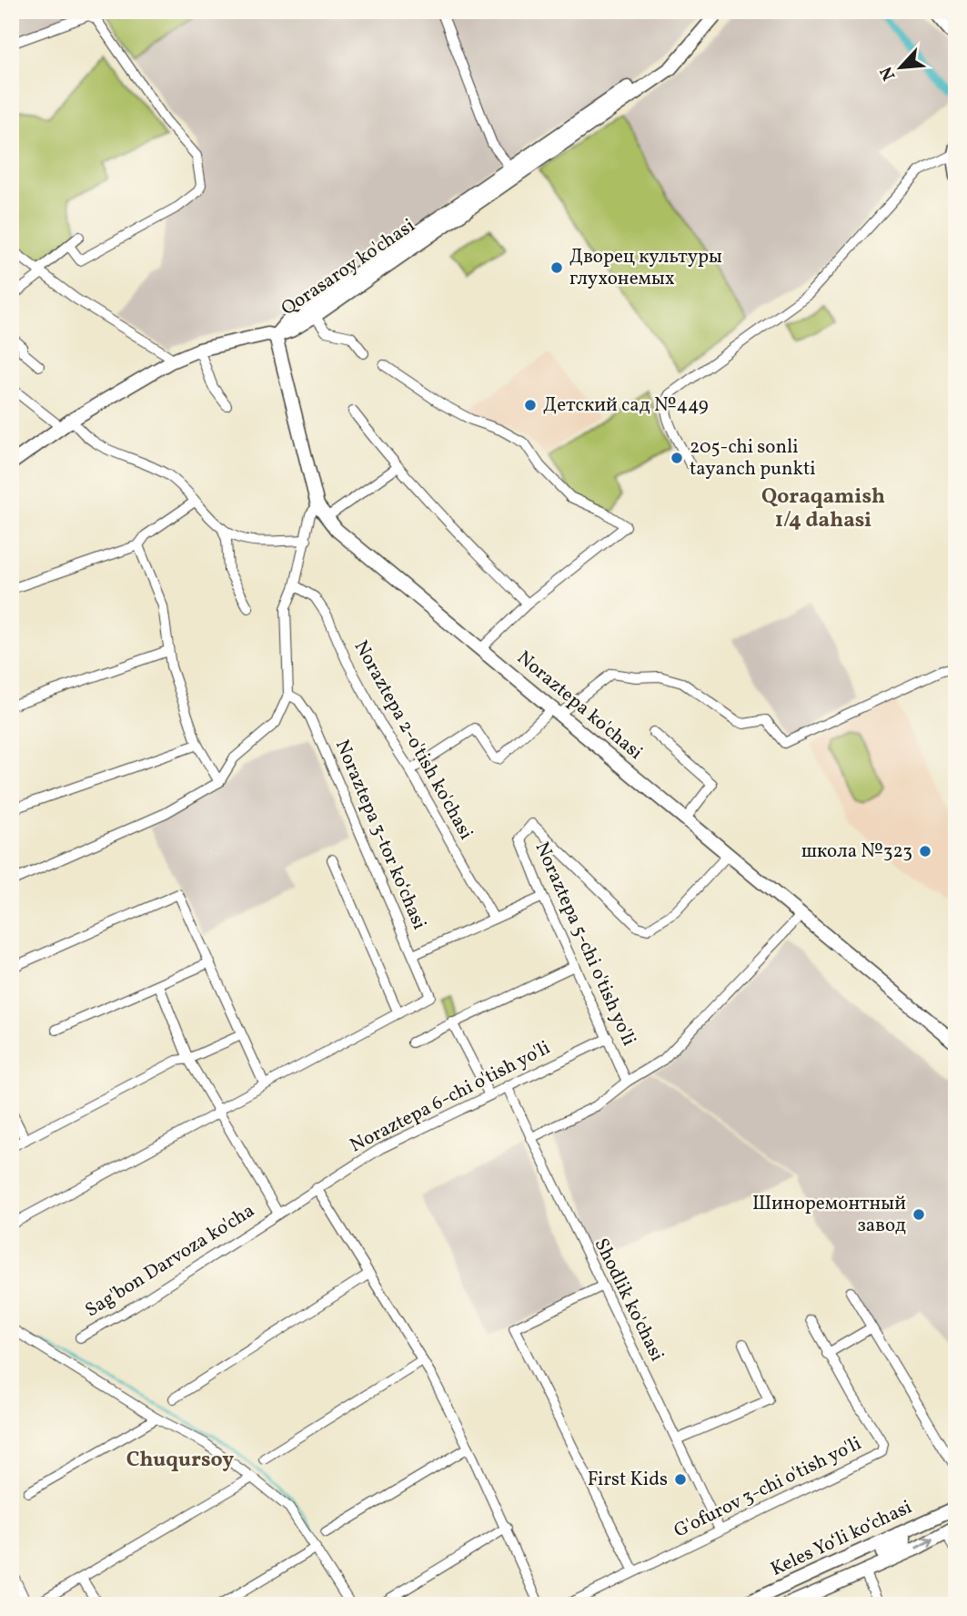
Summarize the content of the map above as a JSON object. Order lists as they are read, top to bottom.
{
  "streets": {
    "main road": ["Qorasaroy ko'chasi", "Noraztepa ko'chasi", "Keles Yoʻli koʻchasi"],
    "street": [
      "Noraztepa 2-o'tish ko'chasi",
      "Noraztepa 3-tor ko‘chasi",
      "Noraztepa 5-chi o'tish yo'li",
      "Noraztepa 6-chi o'tish yo'li",
      "Sag'bon Darvoza ko'cha",
      "Shodlik ko'chasi",
      "G'ofurov 3-chi o'tish yo'li"
    ]
  },
  "crossings": [
    ["Qorasaroy ko'chasi", "Noraztepa ko'chasi"],
    ["Noraztepa ko'chasi", "Noraztepa 5-chi o'tish yo'li"],
    ["Noraztepa 5-chi o'tish yo'li", "Noraztepa 6-chi o'tish yo'li"],
    ["Noraztepa 6-chi o'tish yo'li", "Sag'bon Darvoza ko'cha"],
    ["Noraztepa 6-chi o'tish yo'li", "Shodlik ko'chasi"],
    ["Shodlik ko'chasi", "G'ofurov 3-chi o'tish yo'li"]
  ],
  "districts": ["Qoraqamish 1/4 dahasi", "Chuqursoy"],
  "places": [
    "Дворец культуры глухонемых",
    "Детский сад №449",
    "205-chi sonli tayanch punkti",
    "школа №323",
    "Шиноремонтный завод",
    "First Kids"
  ],
  "north": "bottom left"
}
